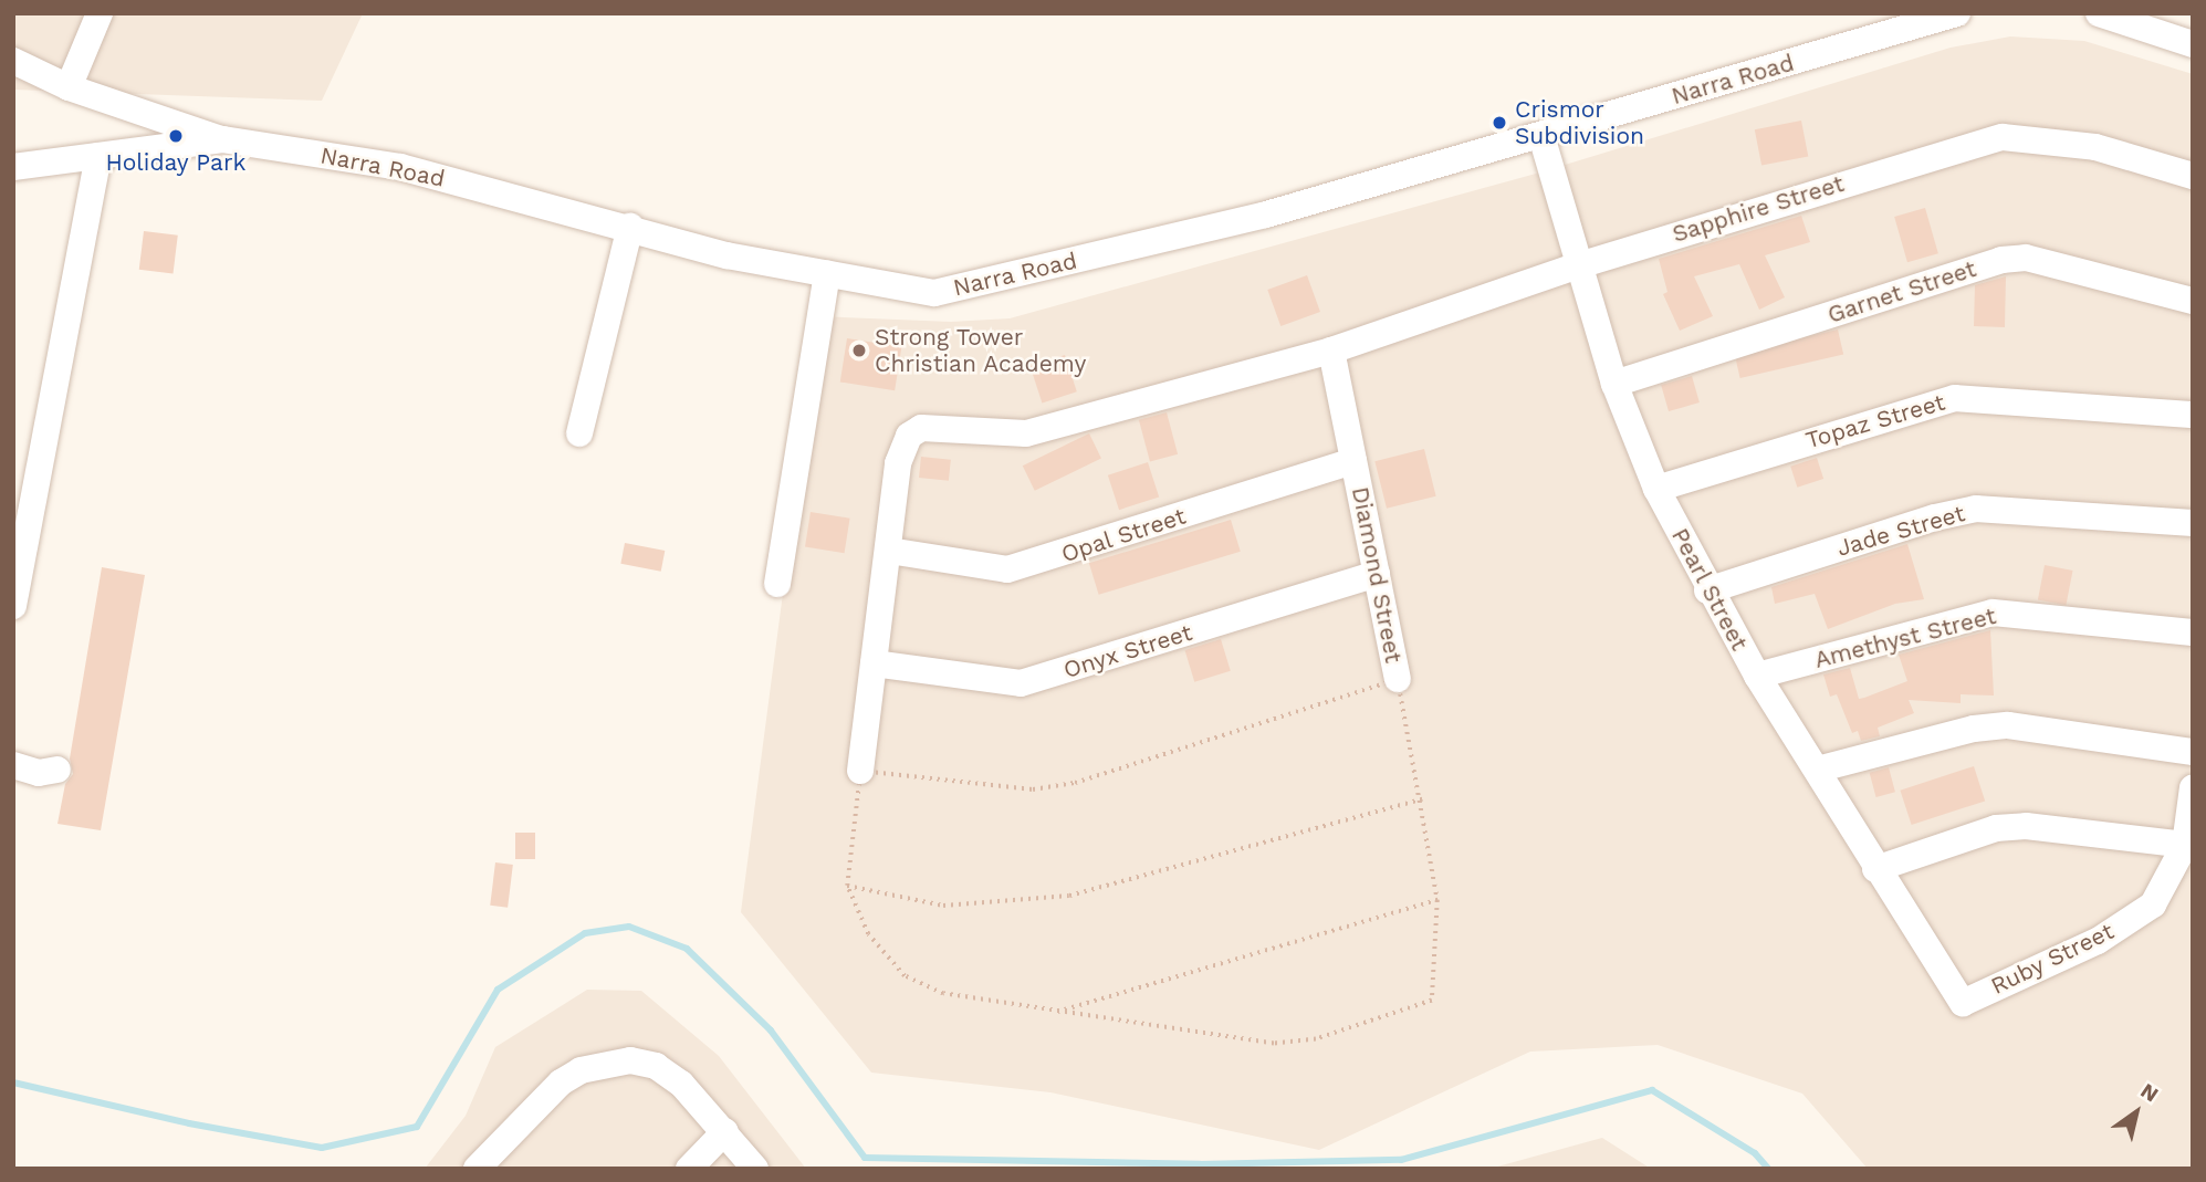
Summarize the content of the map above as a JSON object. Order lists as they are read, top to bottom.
{
  "streets": {
    "street": [
      "Narra Road",
      "Sapphire Street",
      "Garnet Street",
      "Topaz Street",
      "Jade Street",
      "Opal Street",
      "Diamond Street",
      "Pearl Street",
      "Amethyst Street",
      "Onyx Street",
      "Ruby Street"
    ]
  },
  "crossings": [
    ["Narra Road", "Pearl Street"],
    ["Sapphire Street", "Opal Street"],
    ["Sapphire Street", "Diamond Street"],
    ["Sapphire Street", "Pearl Street"],
    ["Garnet Street", "Pearl Street"],
    ["Topaz Street", "Pearl Street"],
    ["Jade Street", "Pearl Street"],
    ["Opal Street", "Diamond Street"],
    ["Diamond Street", "Onyx Street"],
    ["Pearl Street", "Amethyst Street"],
    ["Pearl Street", "Ruby Street"]
  ],
  "places": ["Crismor Subdivision", "Holiday Park", "Strong Tower Christian Academy"],
  "north": "top right"
}
